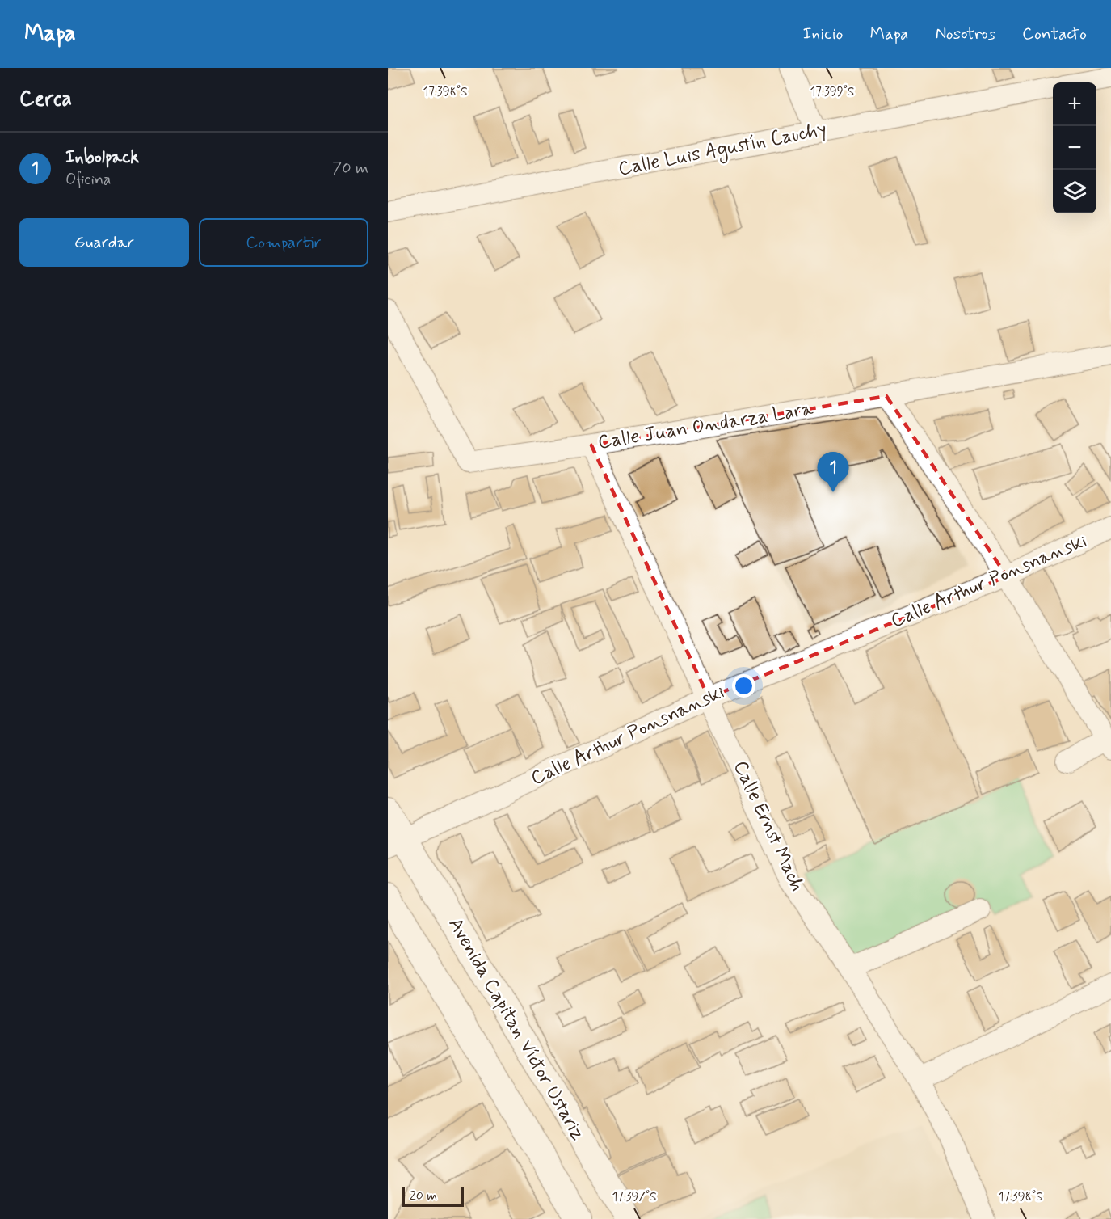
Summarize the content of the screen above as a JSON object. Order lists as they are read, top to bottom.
{
  "streets": {
    "main road": ["Avenida Capitan Víctor Ustariz"],
    "street": [
      "Calle Luis Agustín Cauchy",
      "Calle Juan Ondarza Lara",
      "Calle Arthur Ponsnanski",
      "Calle Ernst Mach"
    ]
  },
  "crossings": [
    ["Calle Juan Ondarza Lara", "Calle Ernst Mach"],
    ["Calle Arthur Ponsnanski", "Calle Ernst Mach"],
    ["Calle Arthur Ponsnanski", "Avenida Capitan Víctor Ustariz"]
  ],
  "scale_bar": "20 m",
  "page": {
    "header": "Mapa",
    "nav": [
      "Inicio",
      "Mapa",
      "Nosotros",
      "Contacto"
    ],
    "heading": "Cerca",
    "map_buttons": ["+", "−"],
    "list": [
      {
        "mark": "1",
        "name": "Inbolpack",
        "note": "Oficina",
        "value": "70 m"
      }
    ],
    "buttons": ["Guardar", "Compartir"],
    "pins": "1",
    "scale": "20 m"
  },
  "coordinates": ["17.398°S", "17.399°S", "17.397°S"]
}
